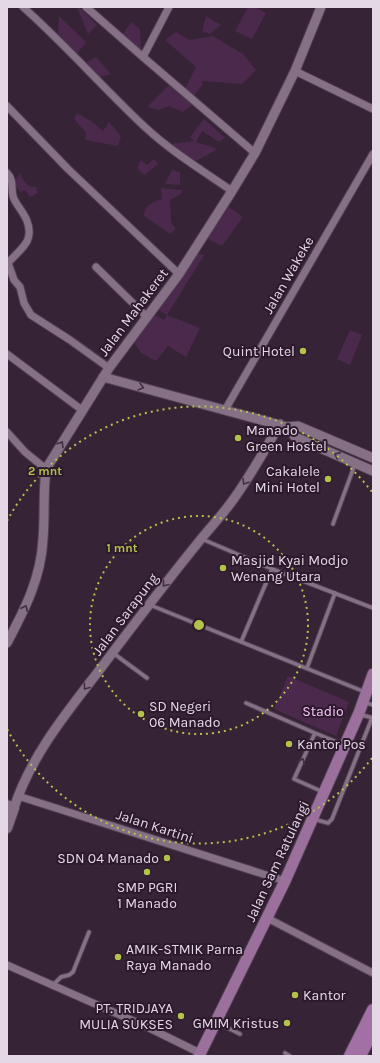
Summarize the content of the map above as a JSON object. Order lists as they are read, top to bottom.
{
  "streets": {
    "main road": ["Jalan Sarapung", "Jalan Sam Ratulangi"],
    "street": ["Jalan Wakeke", "Jalan Mahakeret", "Jalan Kartini"]
  },
  "crossings": [
    ["Jalan Sarapung", "Jalan Kartini"],
    ["Jalan Kartini", "Jalan Sam Ratulangi"]
  ],
  "one_way": ["Jalan Sarapung"],
  "parks": ["Stadio"],
  "places": [
    "Quint Hotel",
    "Manado Green Hostel",
    "Cakalele Mini Hotel",
    "Masjid Kyai Modjo Wenang Utara",
    "SD Negeri 06 Manado",
    "Kantor Pos",
    "SDN 04 Manado",
    "SMP PGRI 1 Manado",
    "AMIK-STMIK Parna Raya Manado",
    "Kantor",
    "PT. TRIDJAYA MULIA SUKSES",
    "GMIM Kristus"
  ],
  "rings": ["2 mnt", "1 mnt"]
}
